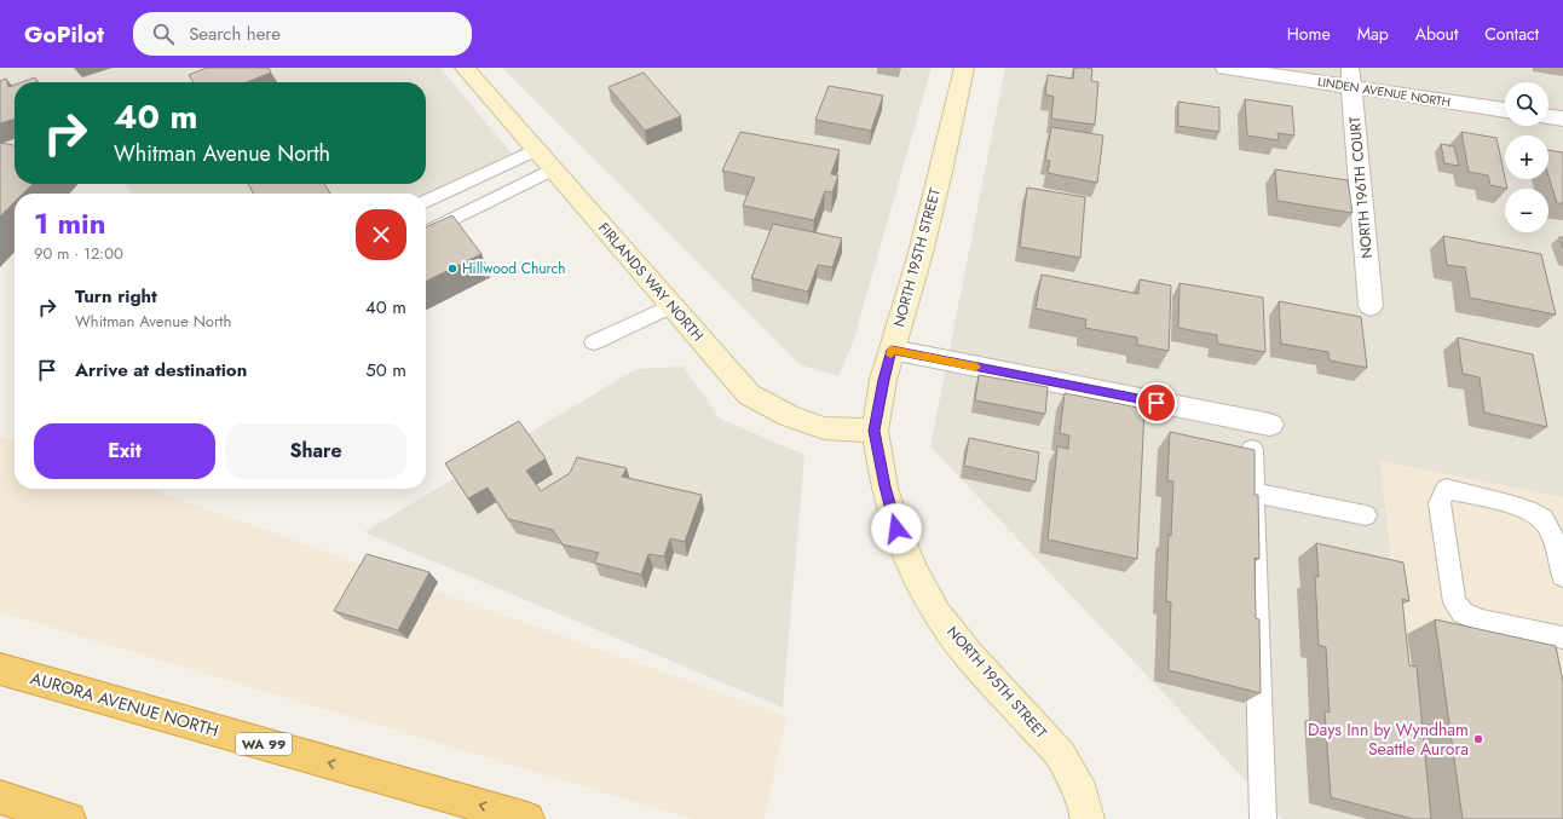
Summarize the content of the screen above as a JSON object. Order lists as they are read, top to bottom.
{
  "streets": {
    "highway": ["AURORA AVENUE NORTH", "WA 99"],
    "street": [
      "LINDEN AVENUE NORTH",
      "NORTH 196TH COURT",
      "NORTH 195TH STREET",
      "FIRLANDS WAY NORTH"
    ]
  },
  "crossings": [
    ["LINDEN AVENUE NORTH", "NORTH 196TH COURT"],
    ["NORTH 195TH STREET", "FIRLANDS WAY NORTH"]
  ],
  "one_way": ["AURORA AVENUE NORTH"],
  "places": ["Hillwood Church", "Days Inn by Wyndham Seattle Aurora"],
  "page": {
    "header": "GoPilot",
    "search": "Search here",
    "nav": [
      "Home",
      "Map",
      "About",
      "Contact"
    ],
    "map_buttons": ["+", "−"],
    "turn": ["40 m", "Whitman Avenue North"],
    "heading": ["1 min", "90 m · 12:00"],
    "list": [
      {
        "name": "Turn right",
        "note": "Whitman Avenue North",
        "value": "40 m"
      },
      {
        "name": "Arrive at destination",
        "value": "50 m"
      }
    ],
    "buttons": ["Exit", "Share"]
  }
}
